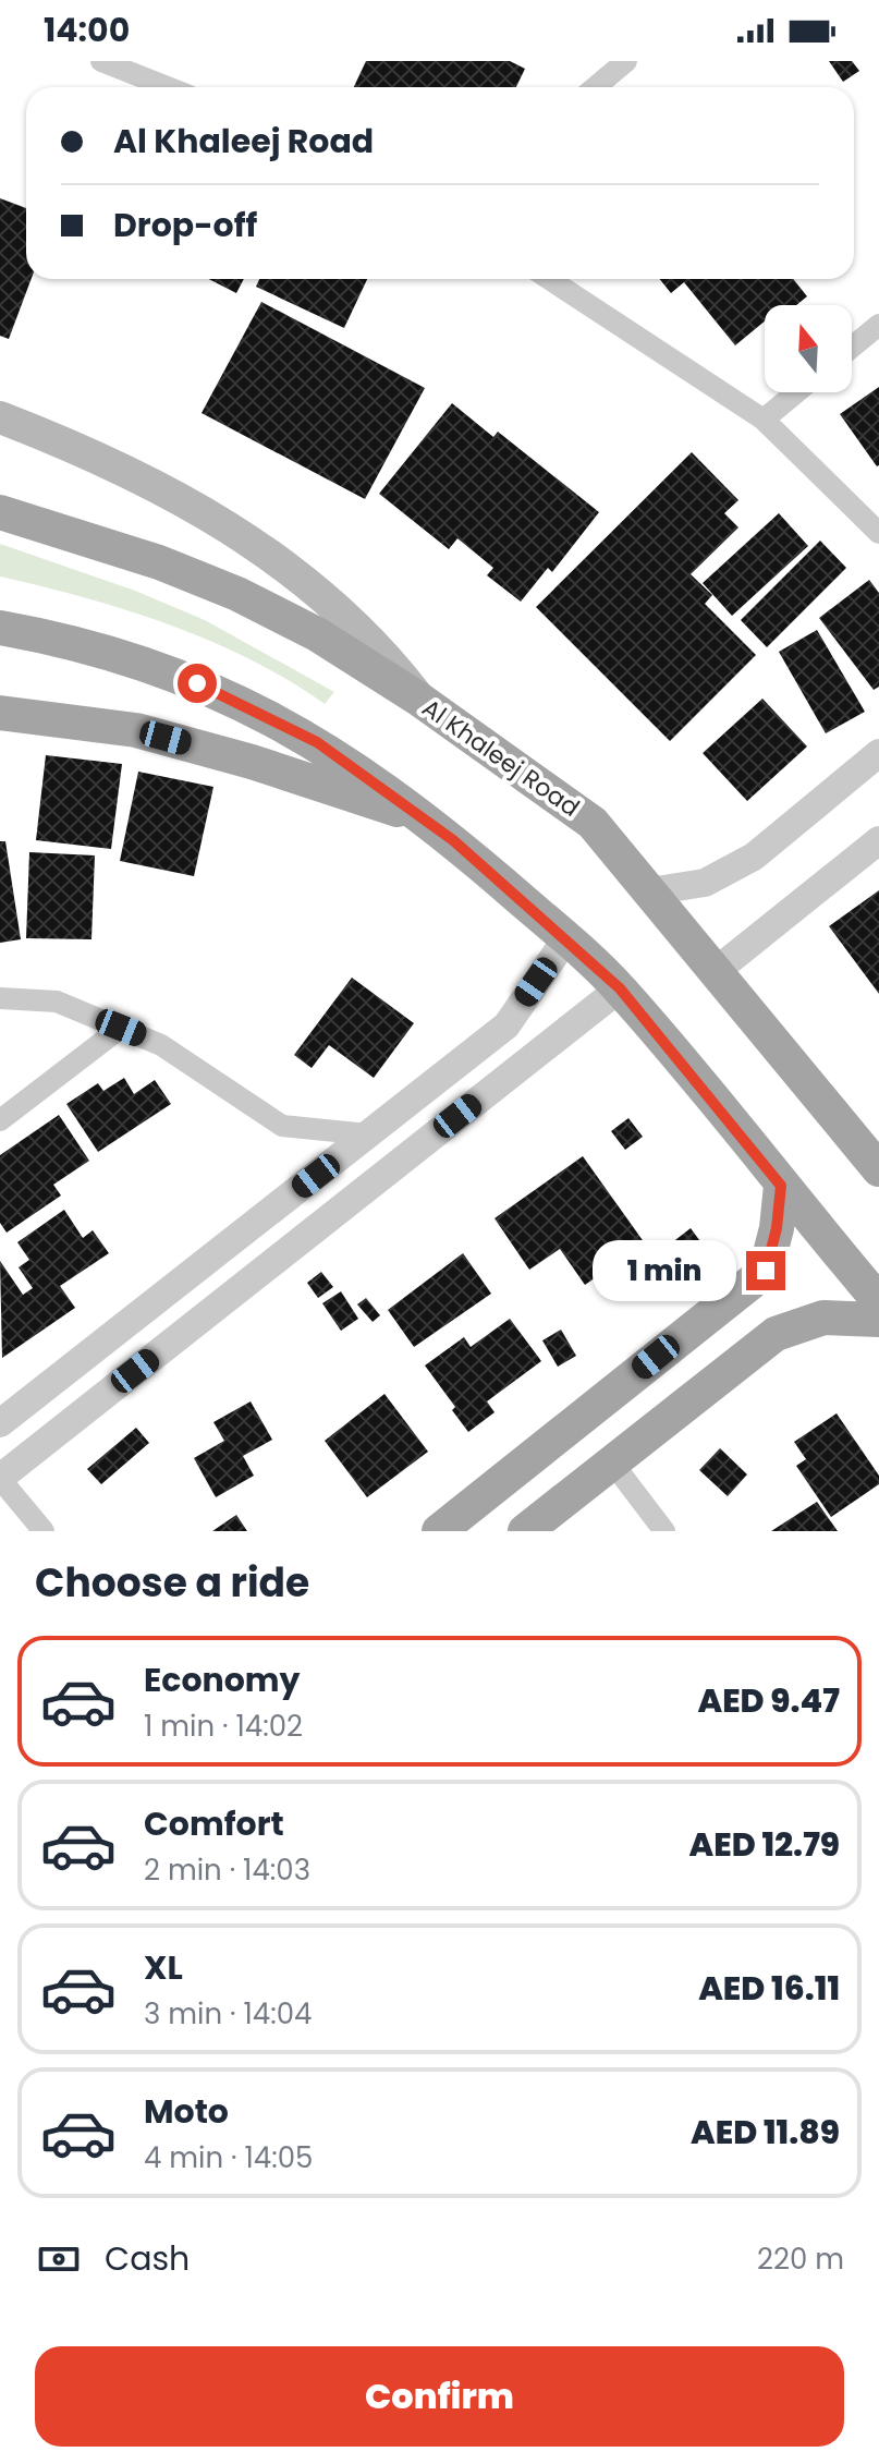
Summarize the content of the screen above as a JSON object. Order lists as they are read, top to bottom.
{
  "streets": {
    "main road": ["Al Khaleej Road"]
  },
  "north": "top",
  "page": {
    "status": "14:00",
    "banner": ["Al Khaleej Road", "Drop-off"],
    "bubble": "1 min",
    "heading": "Choose a ride",
    "list": [
      {
        "name": "Economy",
        "note": "1 min · 14:02",
        "value": "AED 9.47"
      },
      {
        "name": "Comfort",
        "note": "2 min · 14:03",
        "value": "AED 12.79"
      },
      {
        "name": "XL",
        "note": "3 min · 14:04",
        "value": "AED 16.11"
      },
      {
        "name": "Moto",
        "note": "4 min · 14:05",
        "value": "AED 11.89"
      }
    ],
    "pay": ["Cash", "220 m"],
    "buttons": "Confirm"
  }
}
